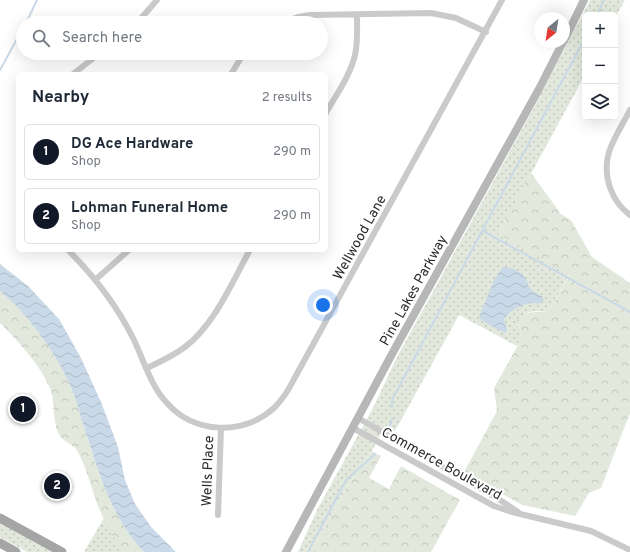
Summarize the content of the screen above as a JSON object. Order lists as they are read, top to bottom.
{
  "streets": {
    "street": [
      "Wellwood Lane",
      "Pine Lakes Parkway",
      "Commerce Boulevard",
      "Wells Place"
    ]
  },
  "crossings": [
    ["Wellwood Lane", "Wells Place"],
    ["Pine Lakes Parkway", "Commerce Boulevard"]
  ],
  "north": "bottom left",
  "page": {
    "map_buttons": ["+", "−"],
    "search": "Search here",
    "heading": ["Nearby", "2 results"],
    "list": [
      {
        "mark": "1",
        "name": "DG Ace Hardware",
        "note": "Shop",
        "value": "290 m"
      },
      {
        "mark": "2",
        "name": "Lohman Funeral Home",
        "note": "Shop",
        "value": "290 m"
      }
    ],
    "pins": ["1", "2"]
  }
}
